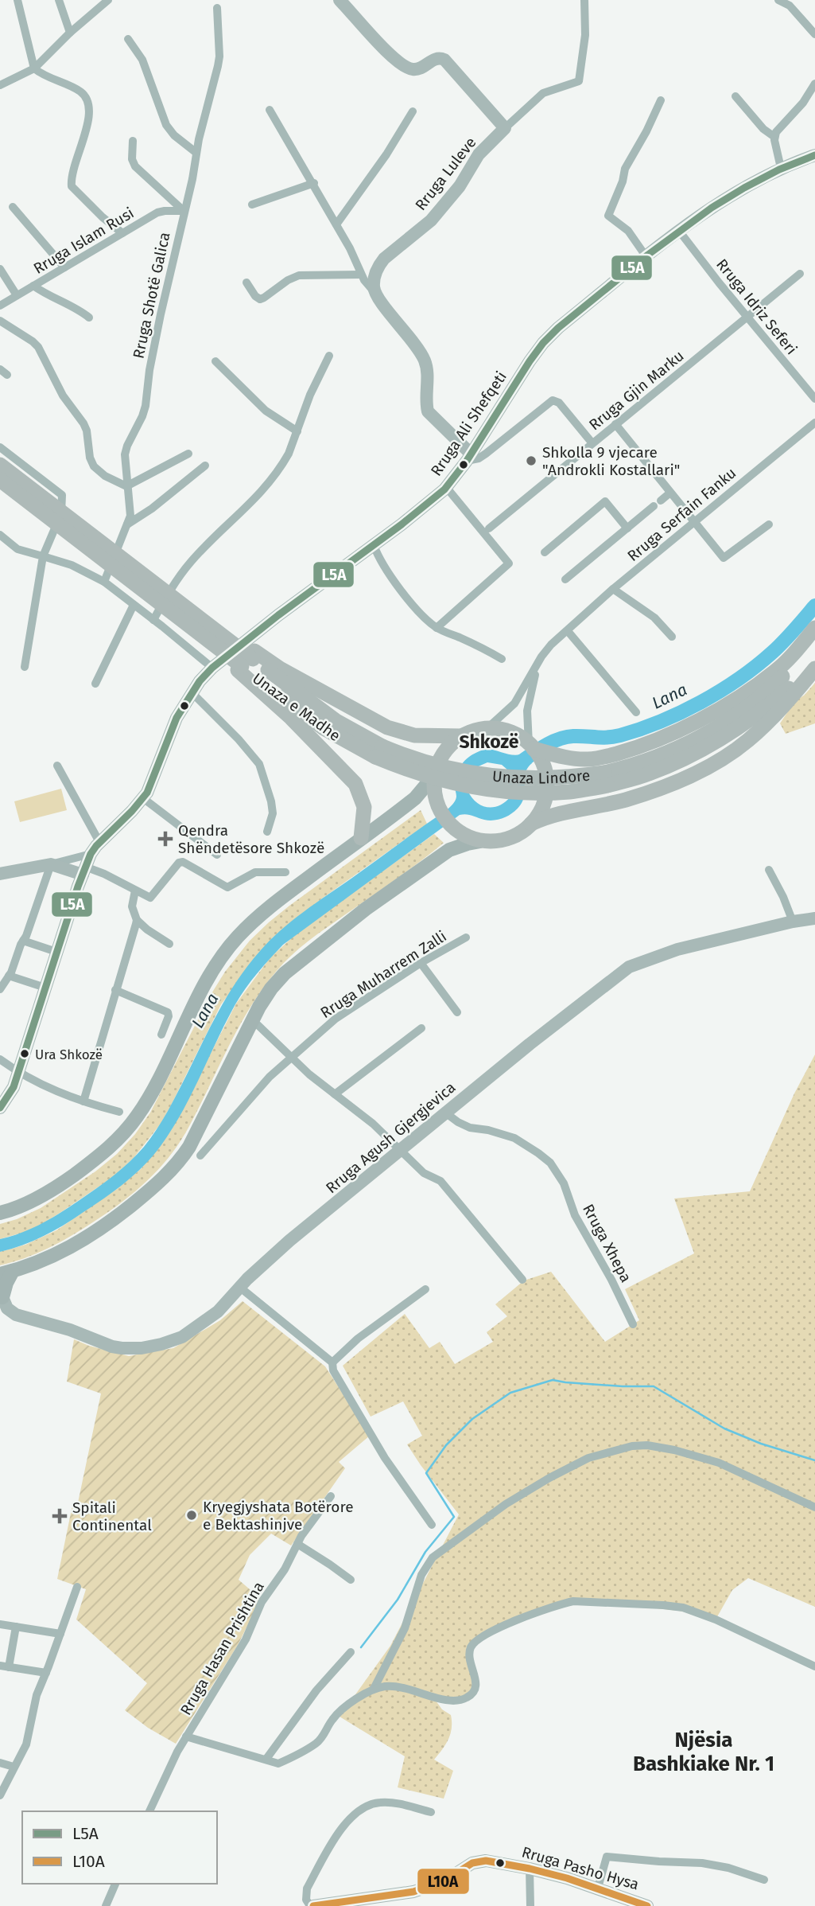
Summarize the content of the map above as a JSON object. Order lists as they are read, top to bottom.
{
  "streets": {
    "highway": ["Unaza e Madhe", "Unaza Lindore"],
    "main road": [
      "Rruga Luleve",
      "Rruga Ali Shefqeti",
      "Rruga Agush Gjergjevica",
      "Rruga Pasho Hysa"
    ],
    "street": [
      "Rruga Islam Rusi",
      "Rruga Shotë Galica",
      "Rruga Idriz Seferi",
      "Rruga Gjin Marku",
      "Rruga Serfain Fanku",
      "Rruga Muharrem Zalli",
      "Rruga Xhepa",
      "Rruga Hasan Prishtina"
    ]
  },
  "crossings": [
    ["Rruga Islam Rusi", "Rruga Shotë Galica"],
    ["Rruga Idriz Seferi", "Rruga Gjin Marku"],
    ["Rruga Idriz Seferi", "Rruga Ali Shefqeti"],
    ["Unaza e Madhe", "Unaza Lindore"],
    ["Rruga Agush Gjergjevica", "Rruga Xhepa"]
  ],
  "districts": ["Shkozë", "Njësia Bashkiake Nr. 1"],
  "water": ["Lana"],
  "places": {
    "other": ["Shkolla 9 vjecare \"Androkli Kostallari\"", "Ura Shkozë", "Kryegjyshata Botërore e Bektashinjve"],
    "health": ["Qendra Shëndetësore Shkozë", "Spitali Continental"]
  },
  "lines": ["transit line L5A", "transit line L10A"],
  "legend": ["L5A", "L10A"]
}
